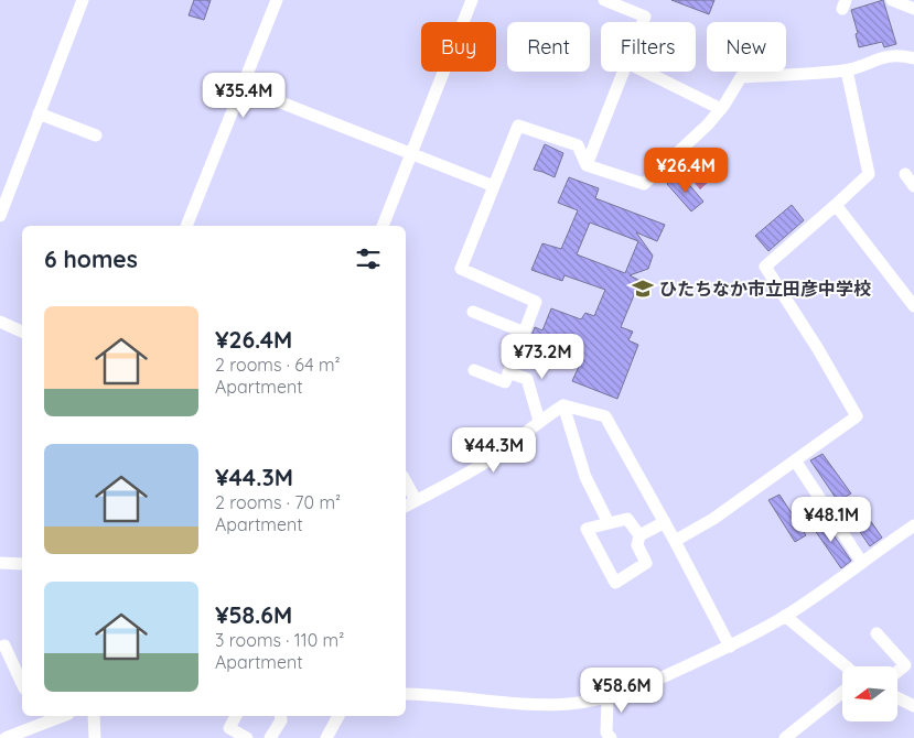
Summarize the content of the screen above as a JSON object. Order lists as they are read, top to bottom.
{
  "places": {
    "school or university": ["ひたちなか市立田彦中学校"]
  },
  "north": "left",
  "page": {
    "chip": [
      "Buy",
      "Rent",
      "Filters",
      "New"
    ],
    "price": [
      "¥35.4M",
      "¥26.4M",
      "¥73.2M",
      "¥44.3M",
      "¥48.1M",
      "¥58.6M"
    ],
    "heading": "6 homes",
    "list": [
      {
        "name": "¥26.4M",
        "note": "2 rooms · 64 m² · Apartment"
      },
      {
        "name": "¥44.3M",
        "note": "2 rooms · 70 m² · Apartment"
      },
      {
        "name": "¥58.6M",
        "note": "3 rooms · 110 m² · Apartment"
      }
    ]
  }
}
